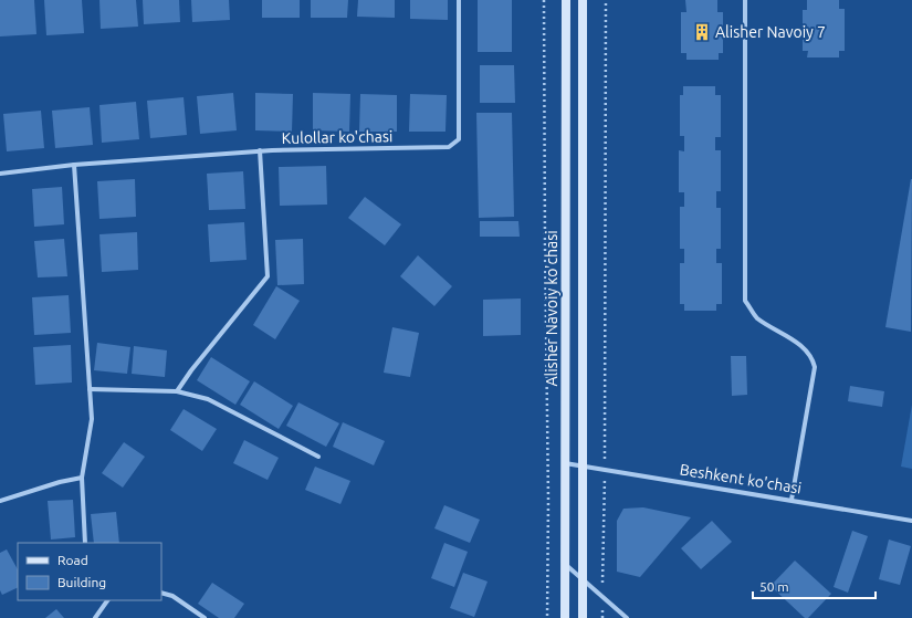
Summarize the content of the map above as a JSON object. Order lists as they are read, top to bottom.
{
  "streets": {
    "main road": ["Alisher Navoiy ko'chasi"],
    "street": ["Kulollar ko'chasi", "Beshkent ko'chasi"]
  },
  "crossings": [
    ["Alisher Navoiy ko'chasi", "Beshkent ko'chasi"]
  ],
  "places": {
    "building": ["Alisher Navoiy 7"]
  },
  "legend": ["Road", "Building"],
  "scale_bar": "50 m"
}
